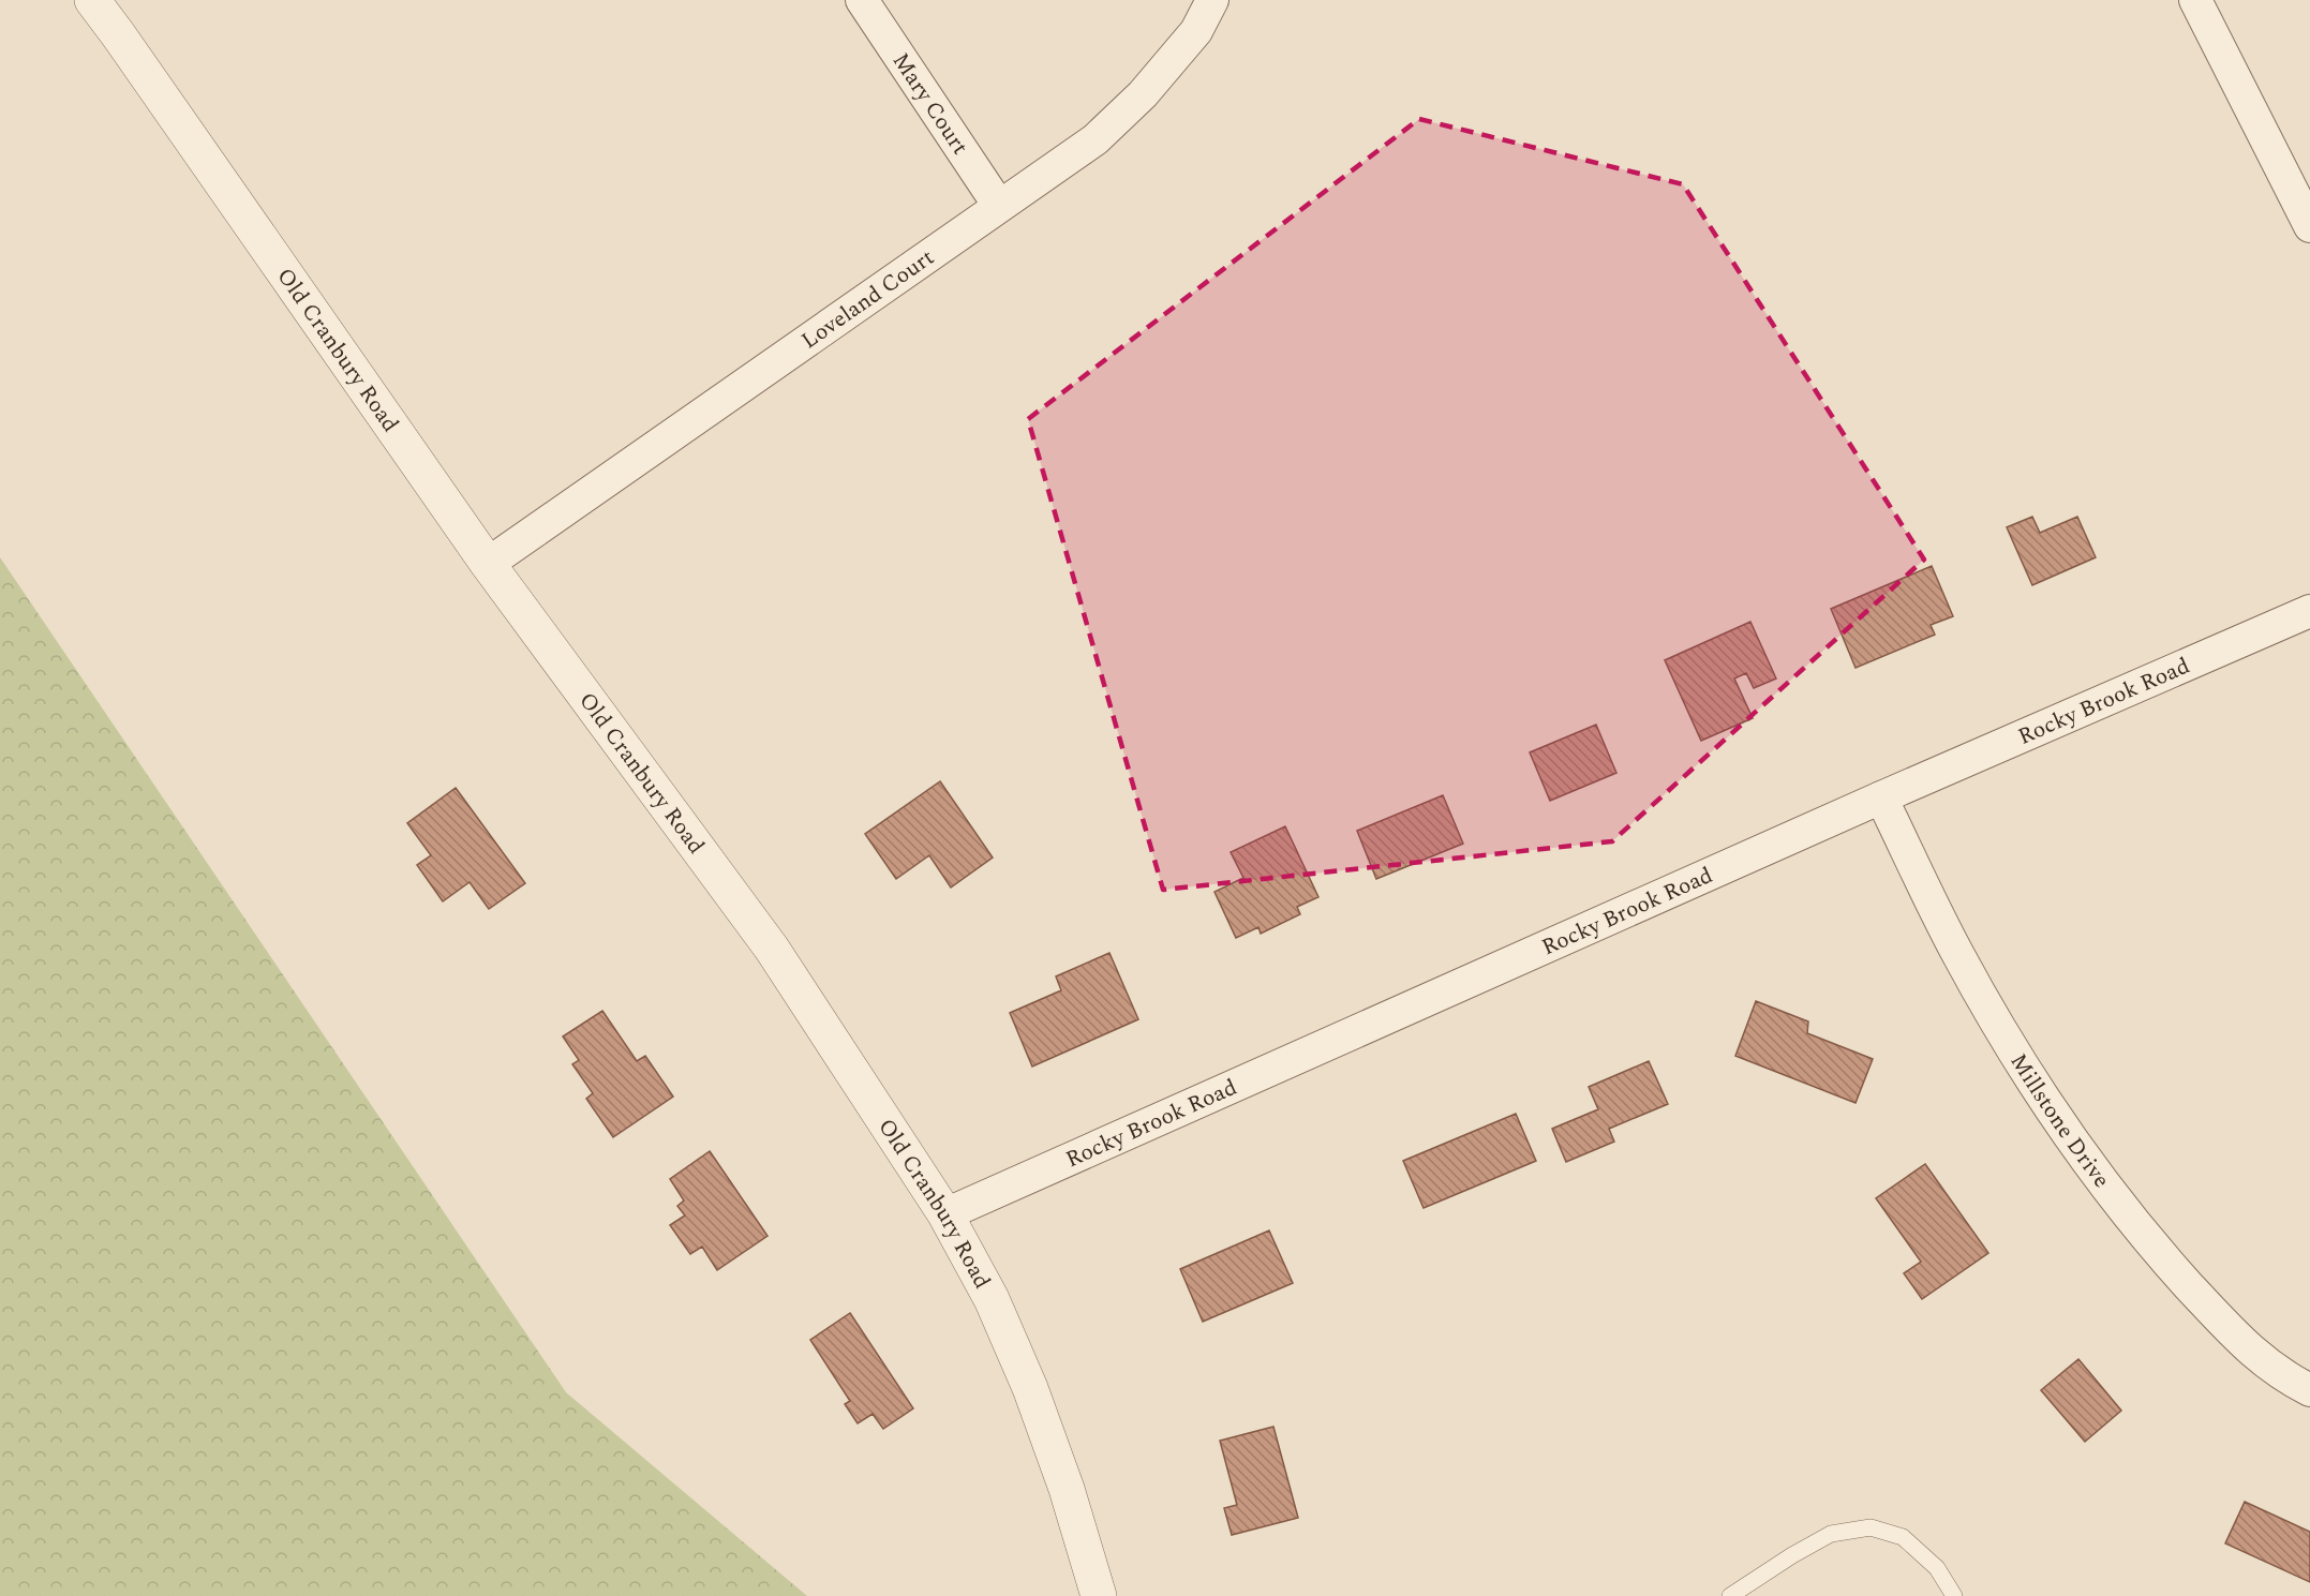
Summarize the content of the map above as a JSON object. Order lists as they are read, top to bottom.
{
  "streets": {
    "street": [
      "Mary Court",
      "Loveland Court",
      "Old Cranbury Road",
      "Rocky Brook Road",
      "Millstone Drive"
    ]
  },
  "crossings": [
    ["Mary Court", "Loveland Court"],
    ["Loveland Court", "Old Cranbury Road"],
    ["Old Cranbury Road", "Rocky Brook Road"],
    ["Rocky Brook Road", "Millstone Drive"]
  ]
}
